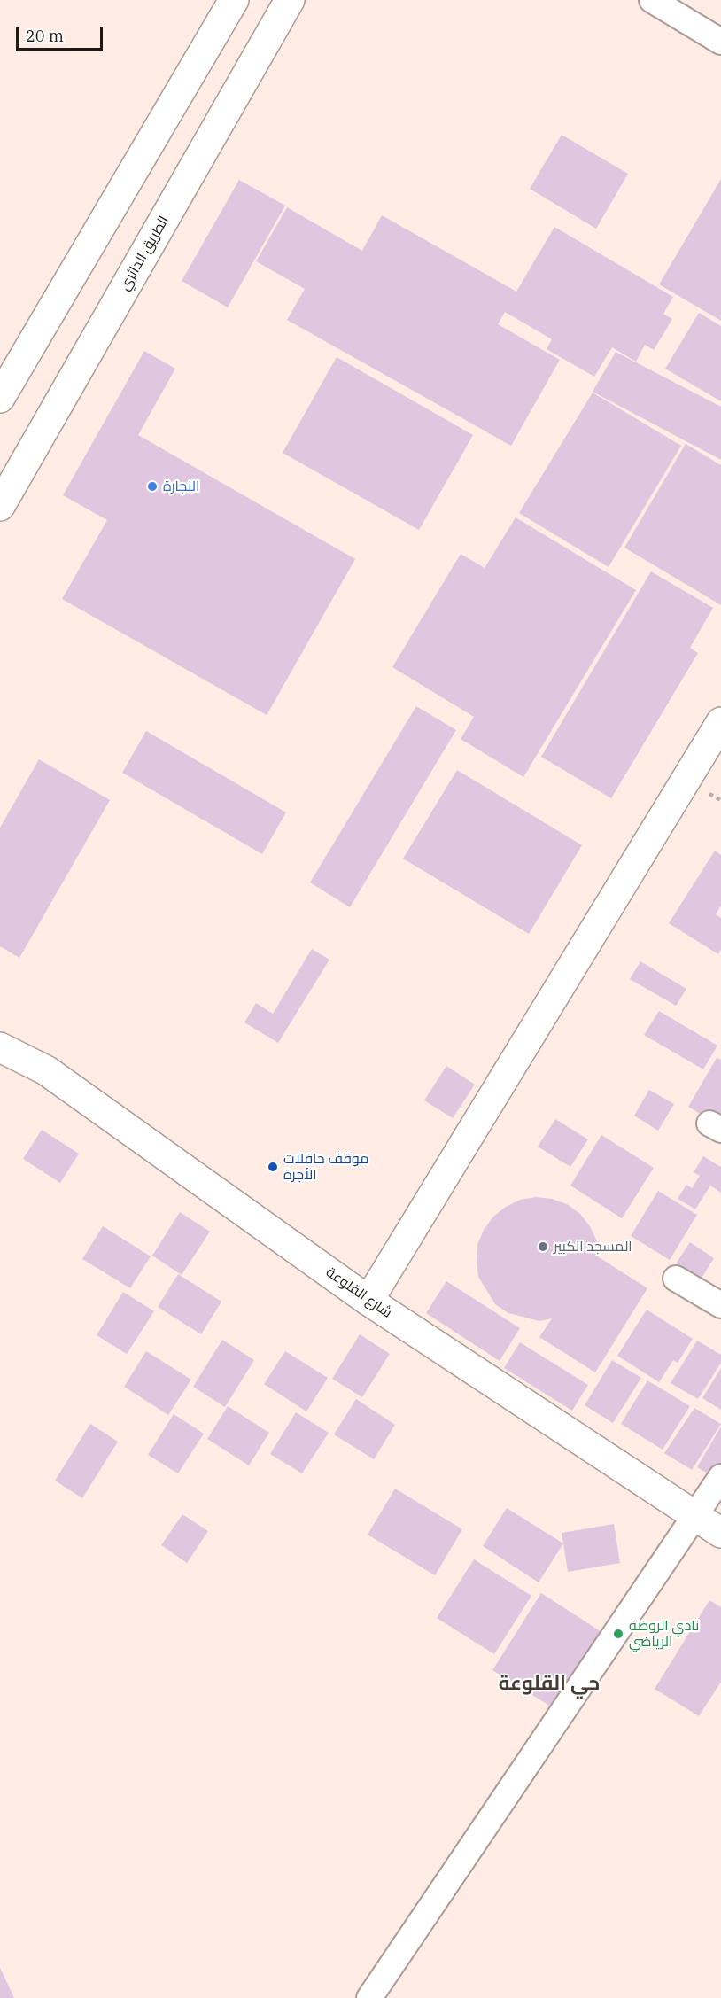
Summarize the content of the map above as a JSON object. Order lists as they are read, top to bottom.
{
  "streets": {
    "main road": ["الطريق الدائري", "شارع القلوعة"]
  },
  "districts": ["حي القلوعة"],
  "places": [
    "النجارة",
    "موقف حافلات الأجرة",
    "المسجد الكبير",
    "نادي الروضة الرياضي"
  ],
  "scale_bar": "20 m"
}
